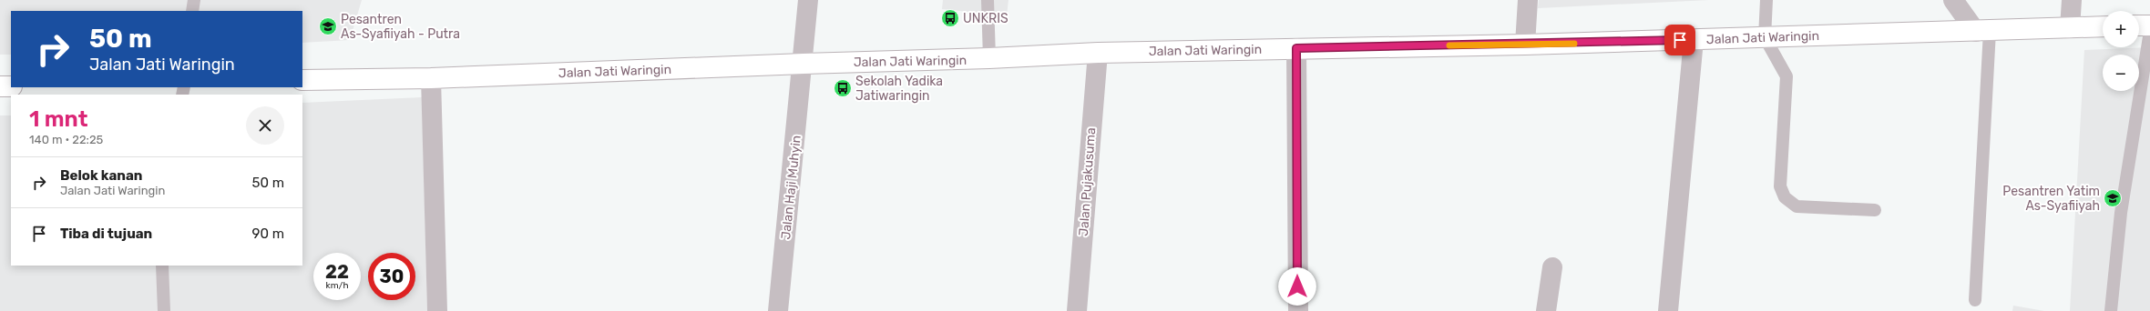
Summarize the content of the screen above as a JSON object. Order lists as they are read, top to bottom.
{
  "streets": {
    "main road": ["Jalan Jati Waringin"],
    "street": ["Jalan Pujakusuma", "Jalan Haji Muhyin"]
  },
  "crossings": [
    ["Jalan Jati Waringin", "Jalan Pujakusuma"],
    ["Jalan Jati Waringin", "Jalan Haji Muhyin"]
  ],
  "places": {
    "bus stop": ["UNKRIS", "Sekolah Yadika Jatiwaringin"],
    "school or university": ["Pesantren As-Syafiiyah - Putra", "Pesantren Yatim As-Syafiiyah"]
  },
  "page": {
    "map_buttons": ["+", "−"],
    "turn": ["50 m", "Jalan Jati Waringin"],
    "heading": ["1 mnt", "140 m · 22:25"],
    "list": [
      {
        "name": "Belok kanan",
        "note": "Jalan Jati Waringin",
        "value": "50 m"
      },
      {
        "name": "Tiba di tujuan",
        "value": "90 m"
      }
    ],
    "speed": "22 km/h",
    "limit": "30"
  }
}
